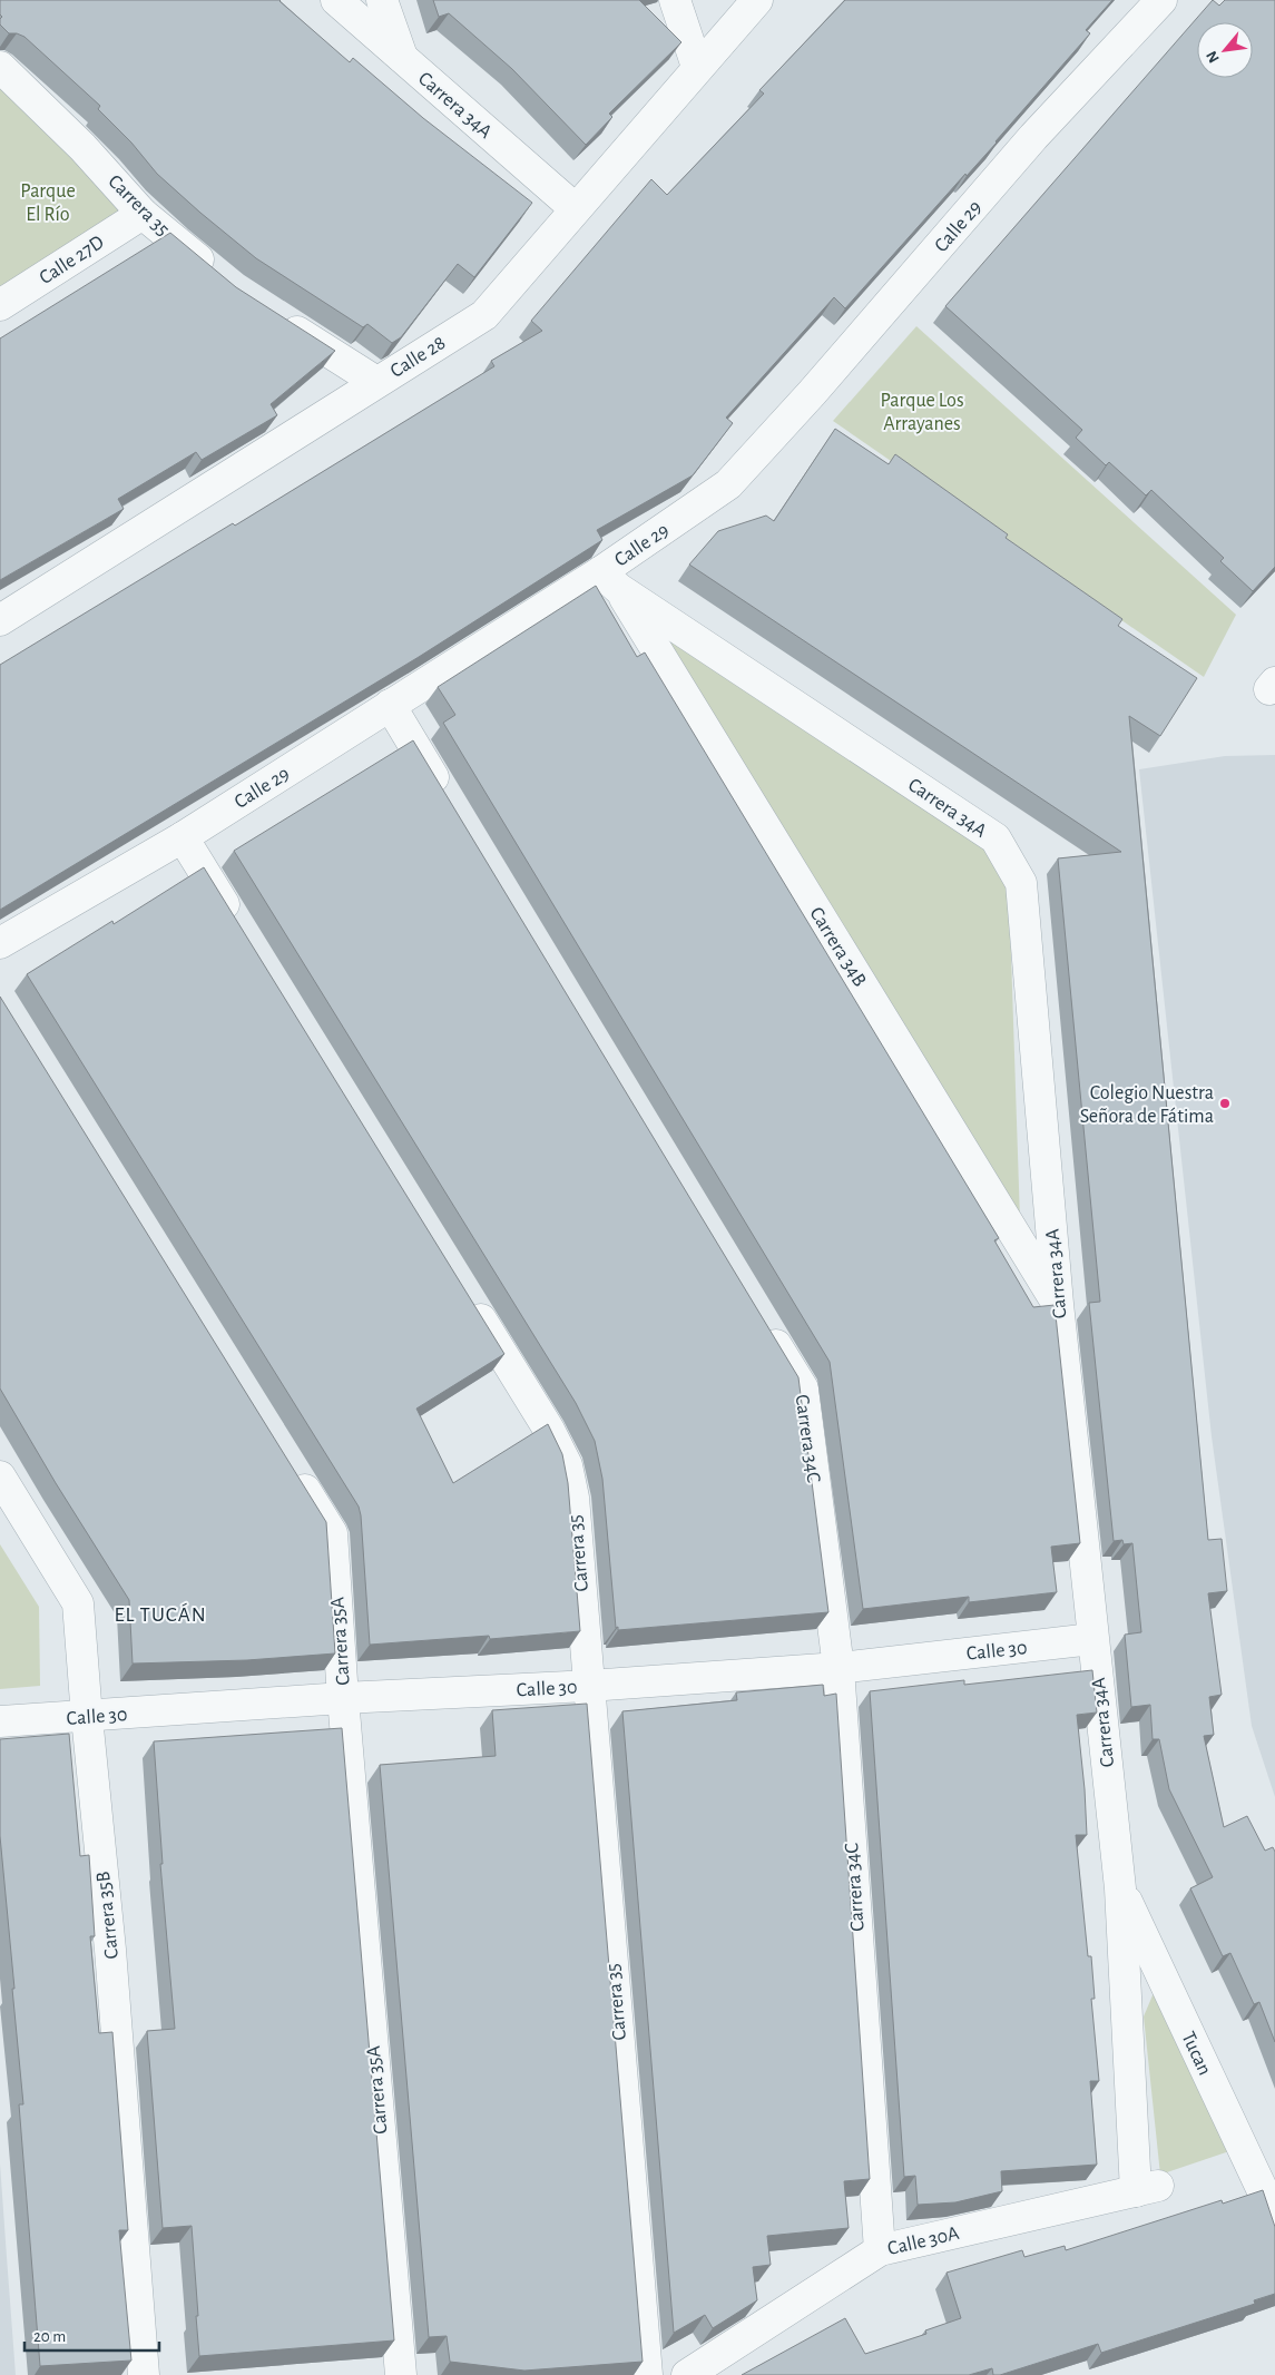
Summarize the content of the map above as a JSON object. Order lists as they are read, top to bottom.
{
  "streets": {
    "street": [
      "Carrera 34A",
      "Carrera 35",
      "Calle 29",
      "Calle 27D",
      "Calle 28",
      "Carrera 34B",
      "Carrera 34C",
      "Carrera 35A",
      "Calle 30",
      "Carrera 35B",
      "Tucan",
      "Calle 30A"
    ]
  },
  "crossings": [
    ["Carrera 34A", "Calle 29"],
    ["Carrera 34A", "Calle 28"],
    ["Carrera 34A", "Carrera 34B"],
    ["Carrera 34A", "Calle 30"],
    ["Carrera 34A", "Tucan"],
    ["Carrera 34A", "Calle 30A"],
    ["Carrera 35", "Calle 27D"],
    ["Carrera 35", "Calle 30"],
    ["Calle 29", "Carrera 34B"],
    ["Carrera 34C", "Calle 30"],
    ["Carrera 34C", "Calle 30A"],
    ["Carrera 35A", "Calle 30"],
    ["Calle 30", "Carrera 35B"]
  ],
  "districts": ["EL TUCÁN"],
  "parks": ["Parque El Río", "Parque Los Arrayanes"],
  "places": ["Colegio Nuestra Señora de Fátima"],
  "scale_bar": "20 m",
  "north": "bottom left"
}
